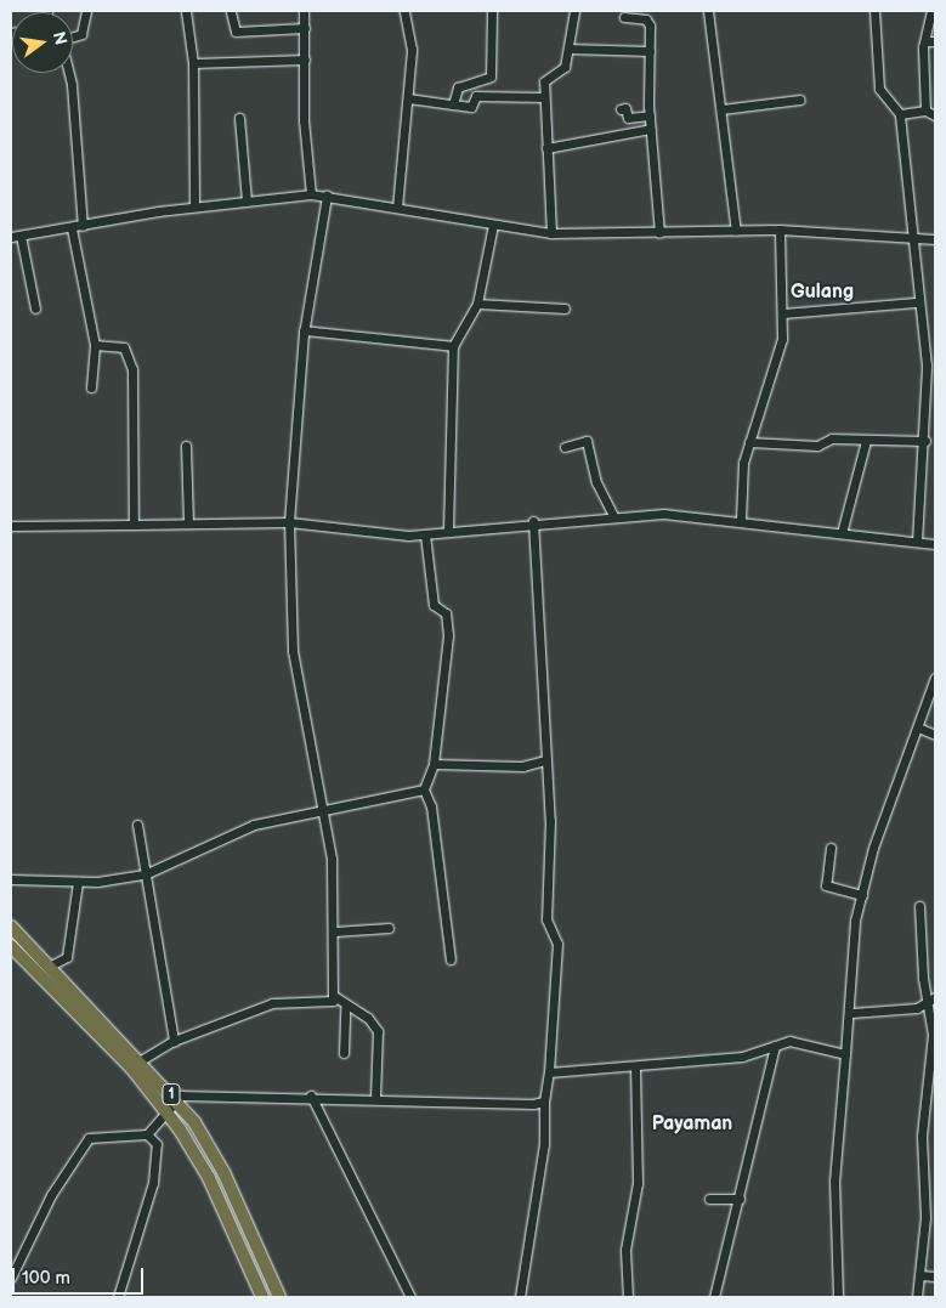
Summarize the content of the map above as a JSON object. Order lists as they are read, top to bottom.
{
  "streets": {
    "highway": ["1"]
  },
  "districts": ["Gulang", "Payaman"],
  "scale_bar": "100 m",
  "north": "right"
}
